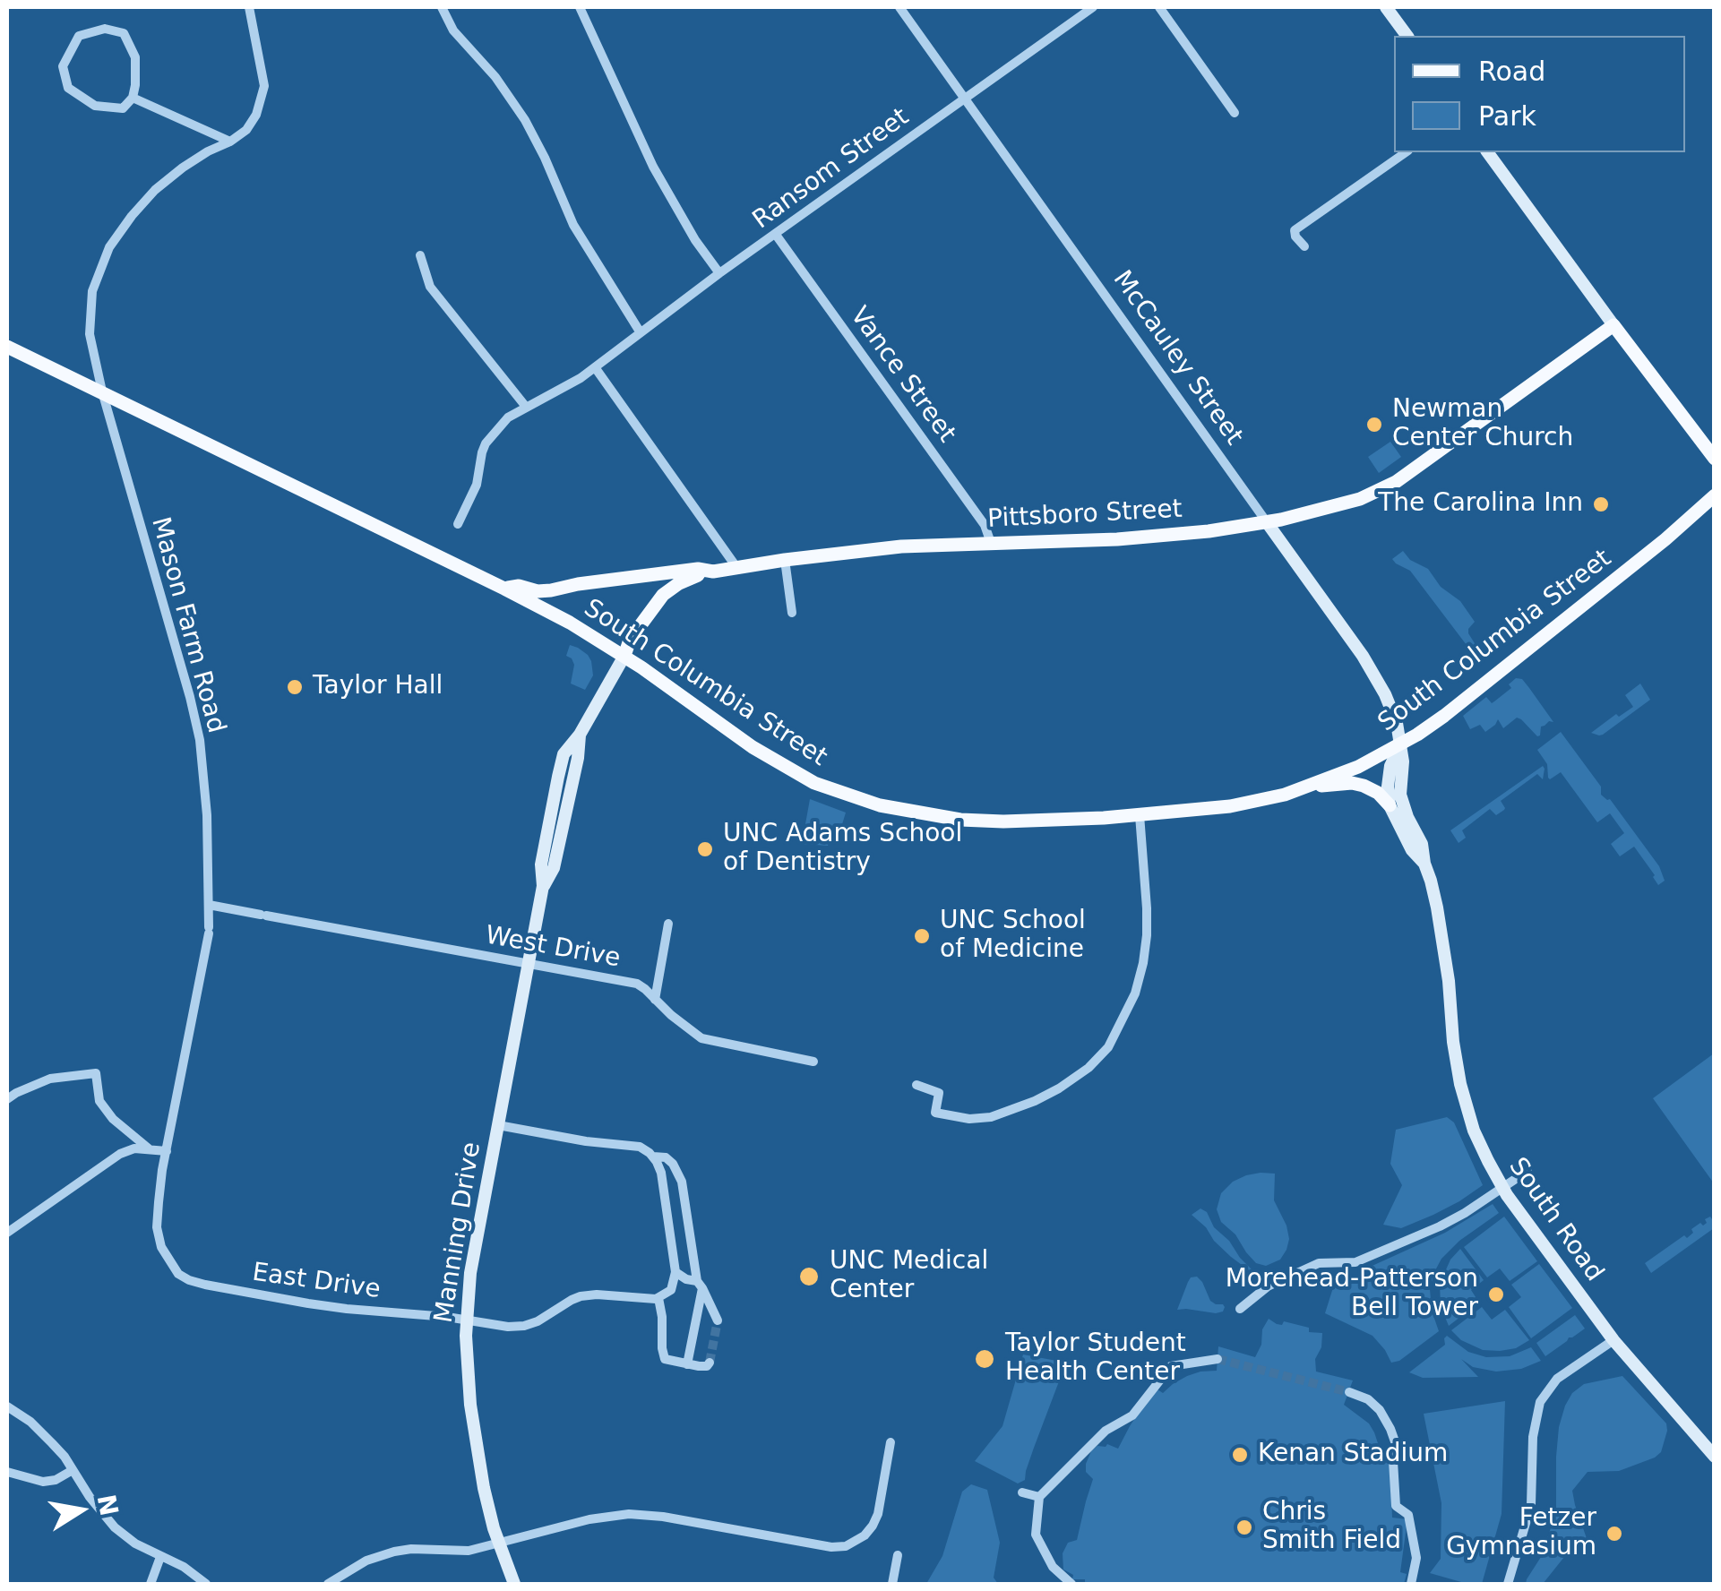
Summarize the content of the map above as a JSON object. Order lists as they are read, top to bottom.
{
  "streets": {
    "main road": ["Pittsboro Street", "South Columbia Street", "Manning Drive"],
    "street": [
      "Ransom Street",
      "McCauley Street",
      "Vance Street",
      "Mason Farm Road",
      "West Drive",
      "South Road",
      "East Drive"
    ]
  },
  "crossings": [
    ["Ransom Street", "McCauley Street"],
    ["Ransom Street", "Vance Street"],
    ["McCauley Street", "Pittsboro Street"],
    ["McCauley Street", "South Columbia Street"],
    ["McCauley Street", "South Road"],
    ["Vance Street", "Pittsboro Street"],
    ["Pittsboro Street", "South Columbia Street"],
    ["Pittsboro Street", "Manning Drive"],
    ["Mason Farm Road", "South Columbia Street"],
    ["Mason Farm Road", "West Drive"],
    ["Mason Farm Road", "East Drive"],
    ["South Columbia Street", "South Road"],
    ["South Columbia Street", "Manning Drive"],
    ["West Drive", "Manning Drive"],
    ["Manning Drive", "East Drive"]
  ],
  "places": [
    "Newman Center Church",
    "The Carolina Inn",
    "Taylor Hall",
    "UNC Adams School of Dentistry",
    "UNC School of Medicine",
    "UNC Medical Center",
    "Morehead-Patterson Bell Tower",
    "Taylor Student Health Center",
    "Kenan Stadium",
    "Chris Smith Field",
    "Fetzer Gymnasium"
  ],
  "legend": ["Road", "Park"],
  "north": "right"
}
